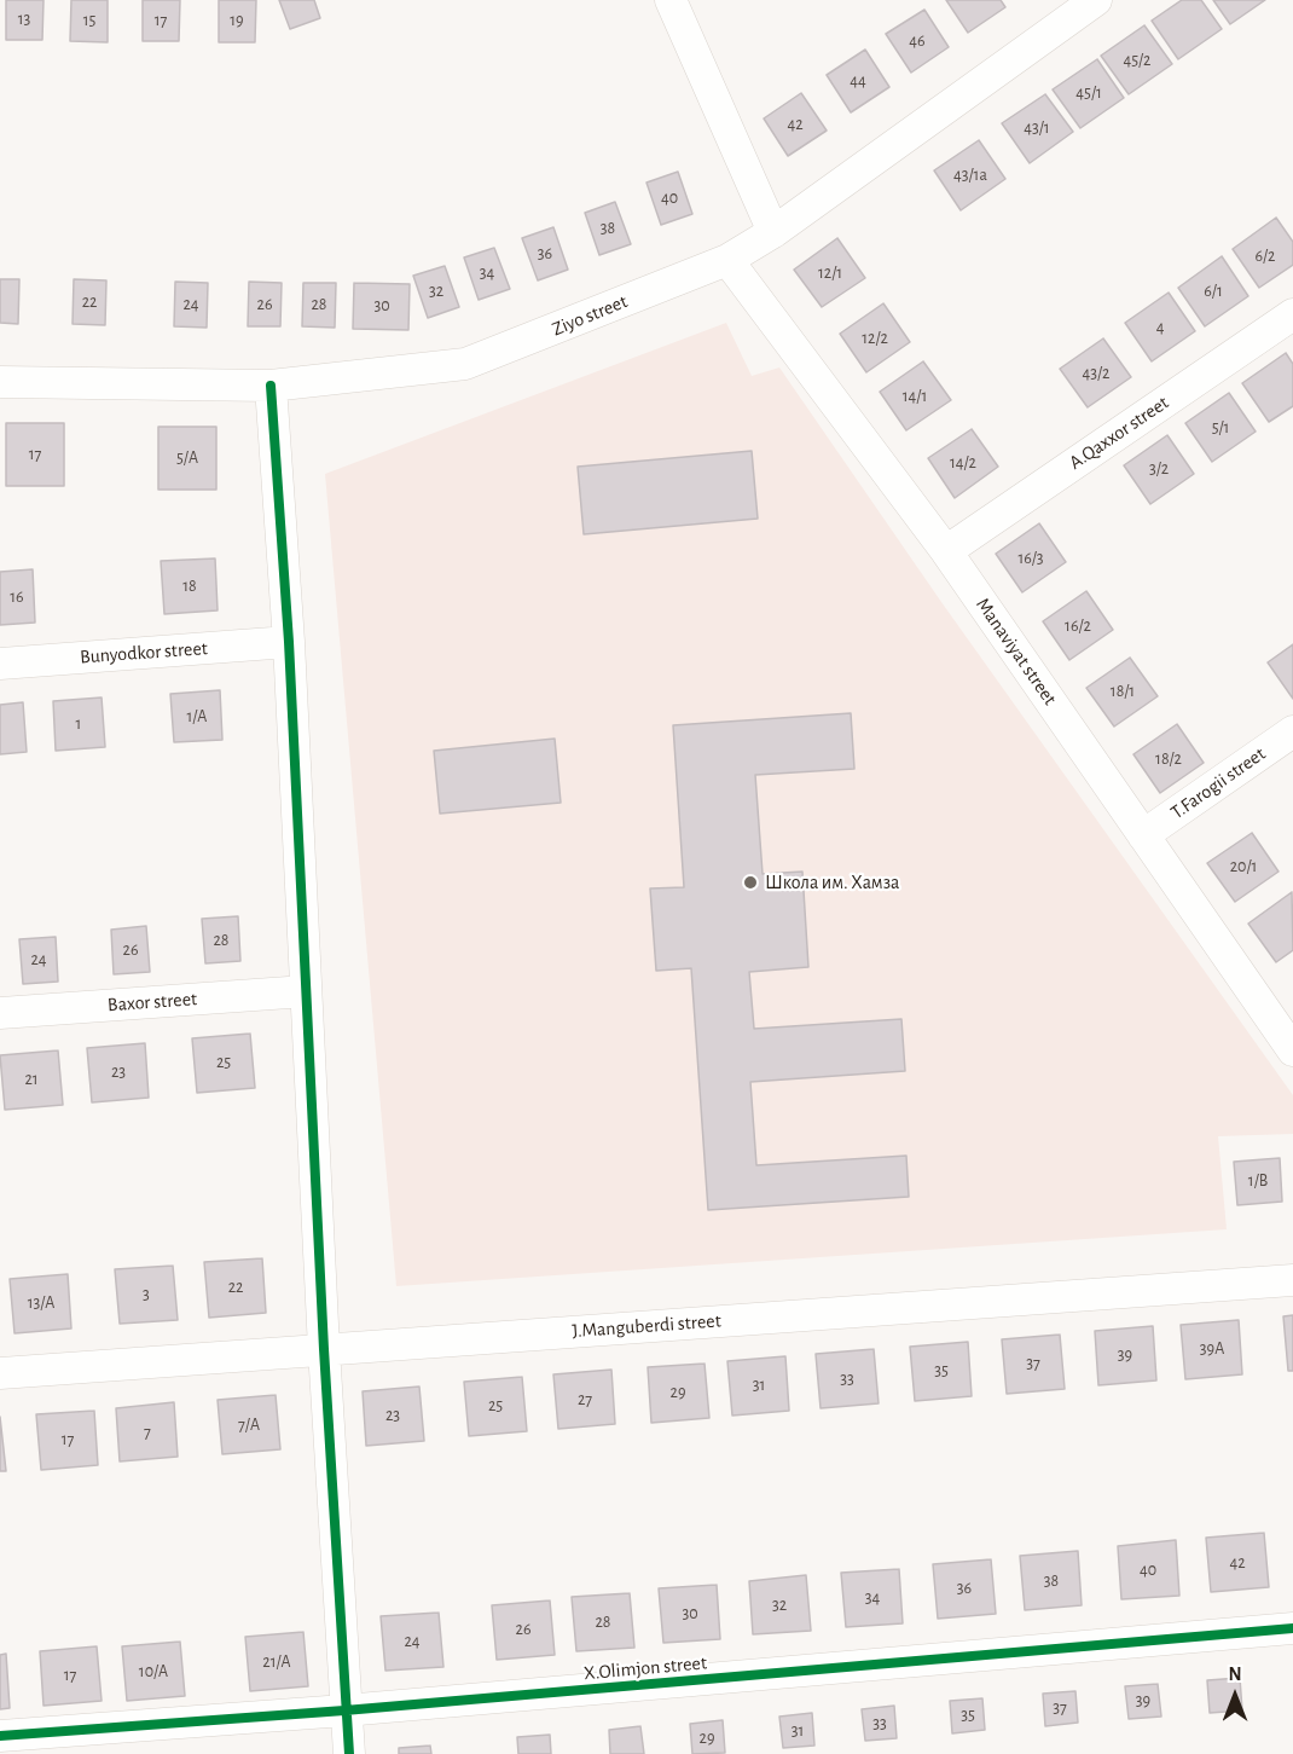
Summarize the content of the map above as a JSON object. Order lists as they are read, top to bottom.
{
  "streets": {
    "street": [
      "Ziyo street",
      "A.Qaxxor street",
      "Manaviyat street",
      "Bunyodkor street",
      "T.Farogii street",
      "Baxor street",
      "J.Manguberdi street",
      "X.Olimjon street"
    ]
  },
  "crossings": [
    ["Ziyo street", "Manaviyat street"],
    ["A.Qaxxor street", "Manaviyat street"],
    ["Manaviyat street", "T.Farogii street"]
  ],
  "places": ["Школа им. Хамза"],
  "house_numbers": [
    "13",
    "15",
    "17",
    "19",
    "46",
    "45/2",
    "44",
    "45/1",
    "42",
    "43/1",
    "43/1a",
    "40",
    "38",
    "36",
    "6/2",
    "34",
    "12/1",
    "32",
    "6/1",
    "22",
    "24",
    "26",
    "28",
    "30",
    "4",
    "12/2",
    "43/2",
    "14/1",
    "5/1",
    "17",
    "5/A",
    "14/2",
    "3/2",
    "16/3",
    "18",
    "16",
    "16/2",
    "18/1",
    "1/A",
    "1",
    "18/2",
    "20/1",
    "28",
    "26",
    "24",
    "25",
    "23",
    "21",
    "1/B",
    "22",
    "3",
    "13/A",
    "39A",
    "39",
    "37",
    "35",
    "33",
    "31",
    "29",
    "27",
    "25",
    "23",
    "7/A",
    "7",
    "17",
    "42",
    "40",
    "38",
    "36",
    "34",
    "32",
    "30",
    "28",
    "26",
    "24",
    "21/A",
    "10/A",
    "17",
    "39",
    "37",
    "35",
    "33",
    "31",
    "29"
  ],
  "north": "top"
}
